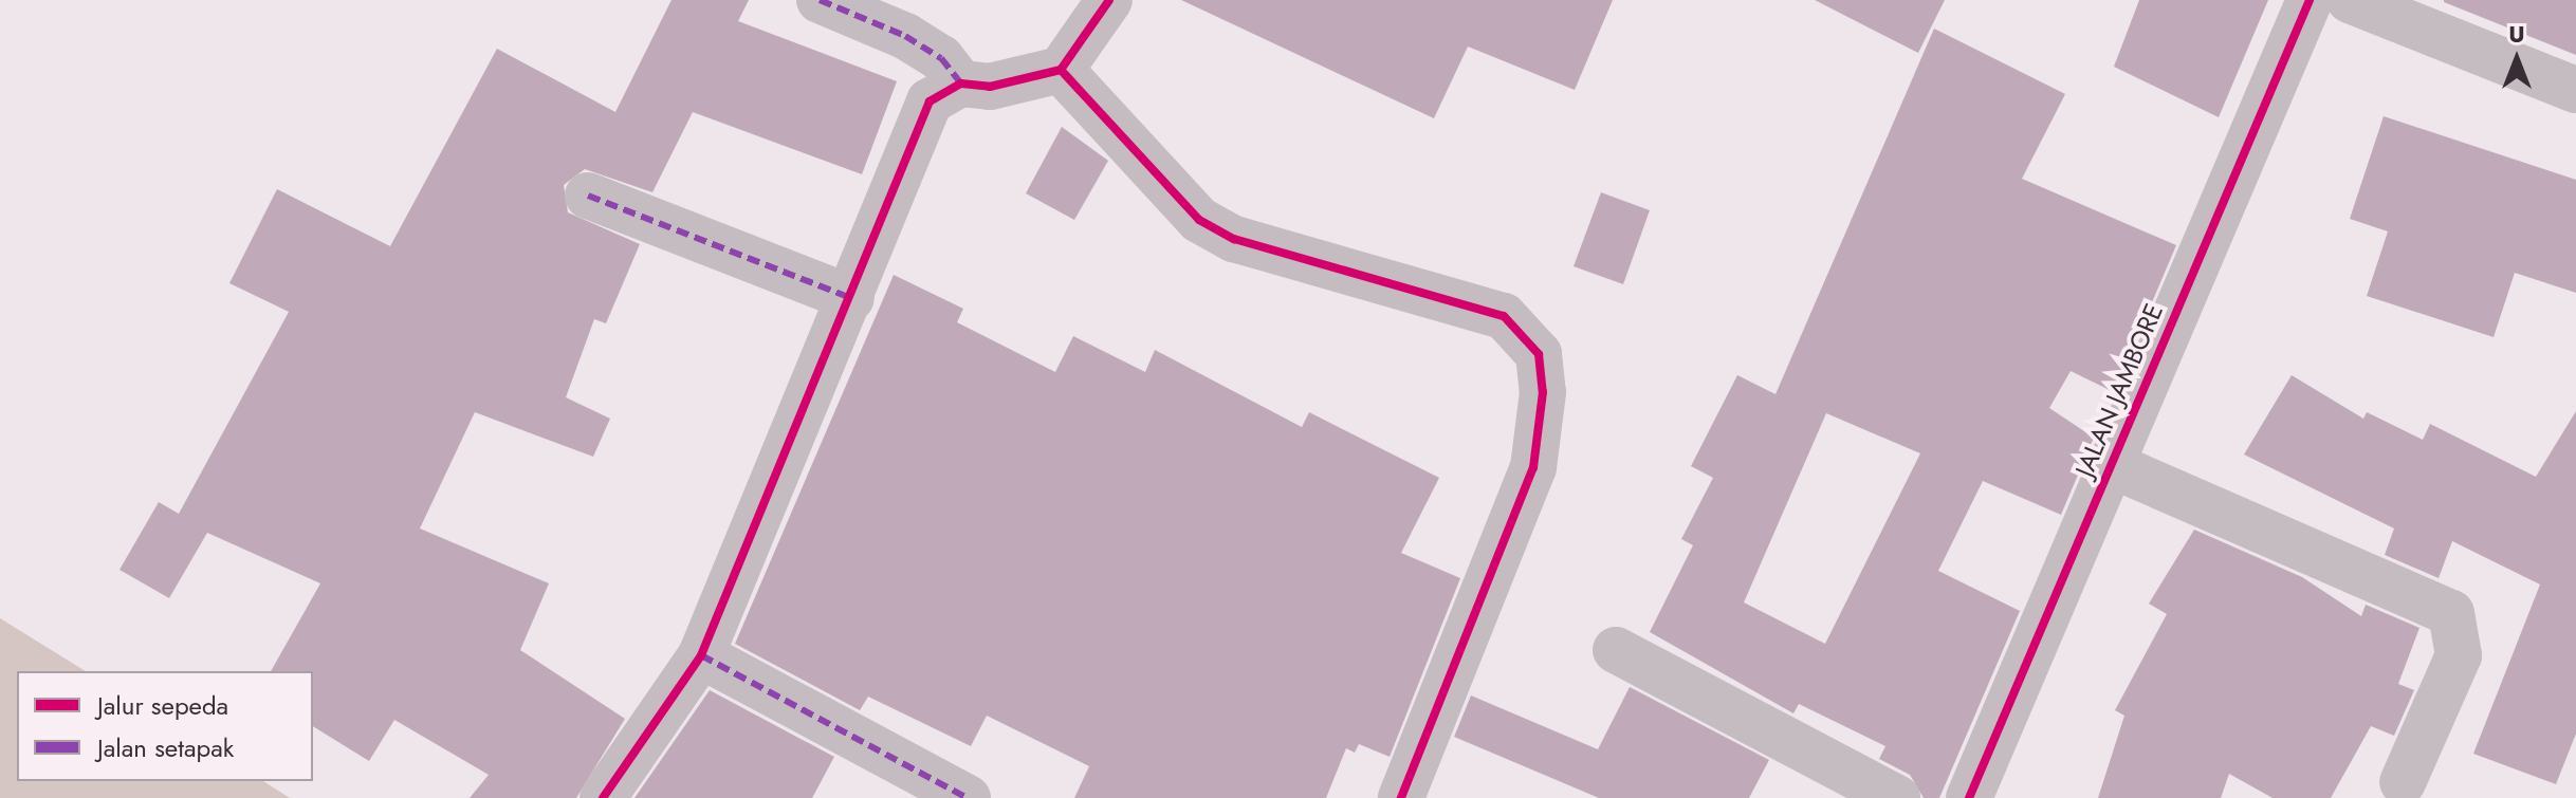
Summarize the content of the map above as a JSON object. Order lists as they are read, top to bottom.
{
  "streets": {
    "street": ["JALAN JAMBORE"]
  },
  "legend": ["Jalur sepeda", "Jalan setapak"],
  "north": "top"
}
